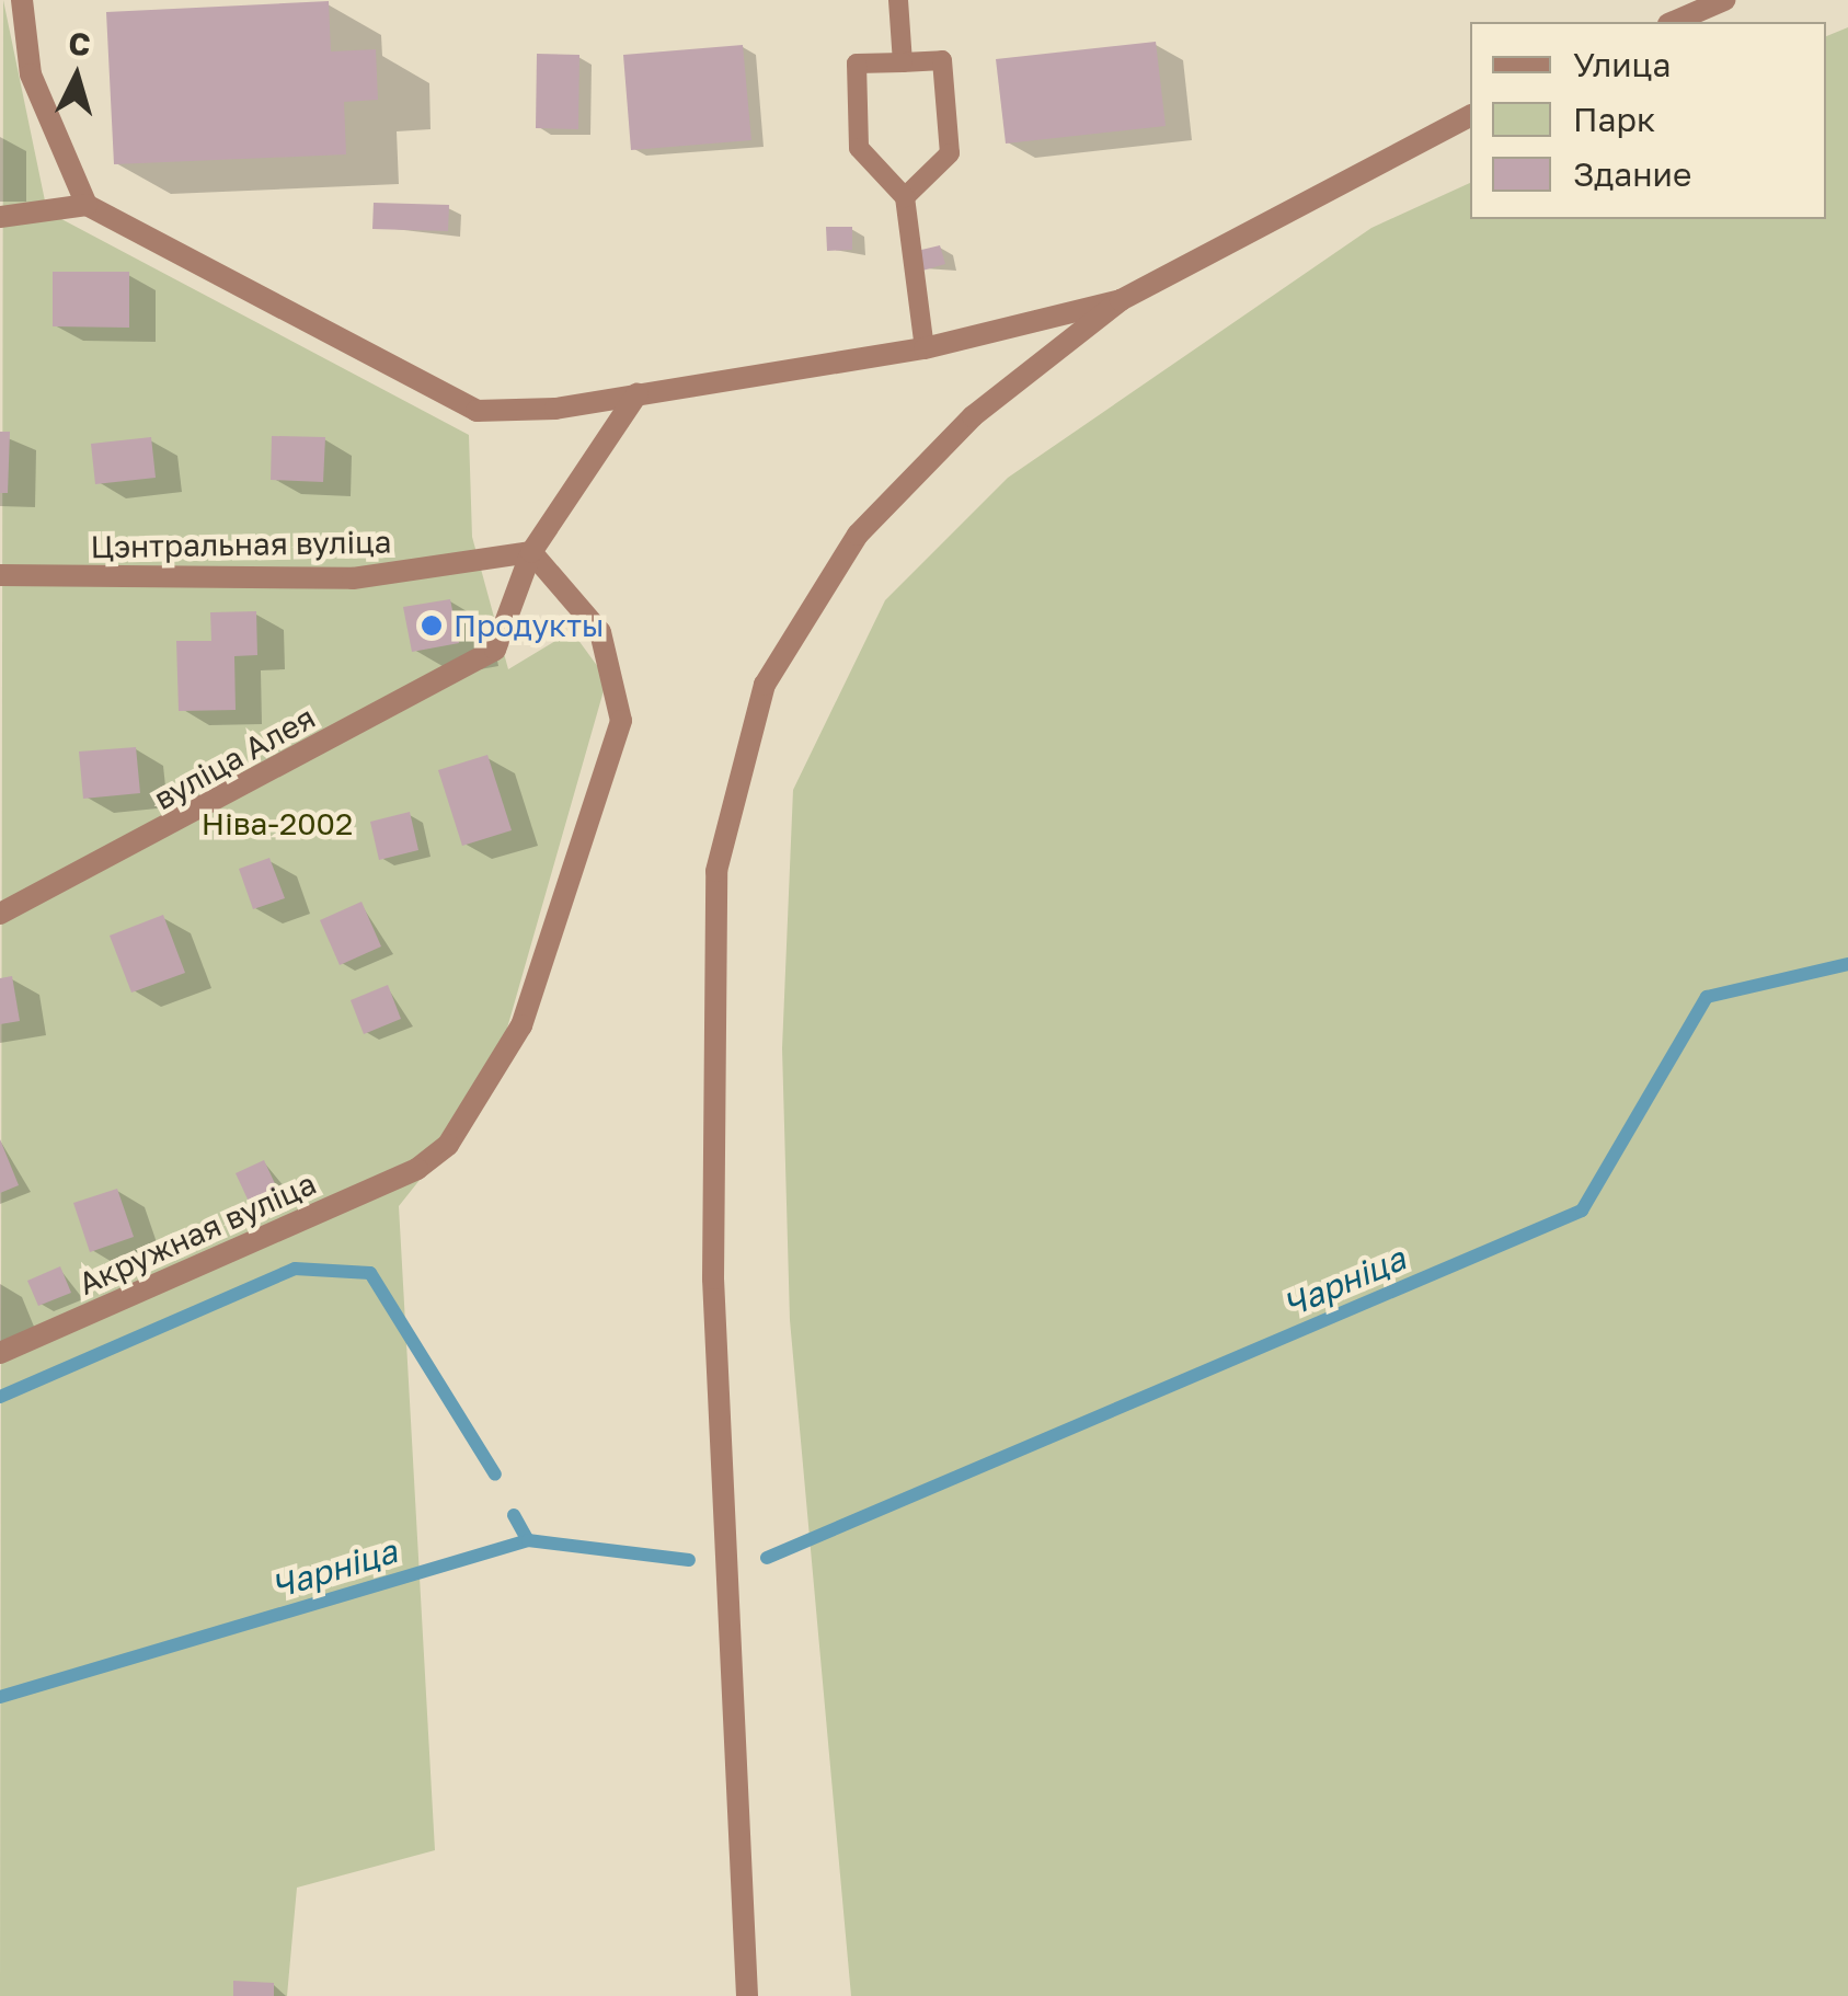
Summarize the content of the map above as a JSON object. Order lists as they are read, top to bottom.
{
  "streets": {
    "street": ["Цэнтральная вуліца", "вуліца Алея", "Акружная вуліца"]
  },
  "crossings": [
    ["Цэнтральная вуліца", "вуліца Алея"],
    ["Цэнтральная вуліца", "Акружная вуліца"],
    ["вуліца Алея", "Акружная вуліца"]
  ],
  "water": ["Чарніца"],
  "parks": ["Ніва-2002"],
  "places": ["Продукты"],
  "legend": ["Улица", "Парк", "Здание"],
  "north": "top"
}
